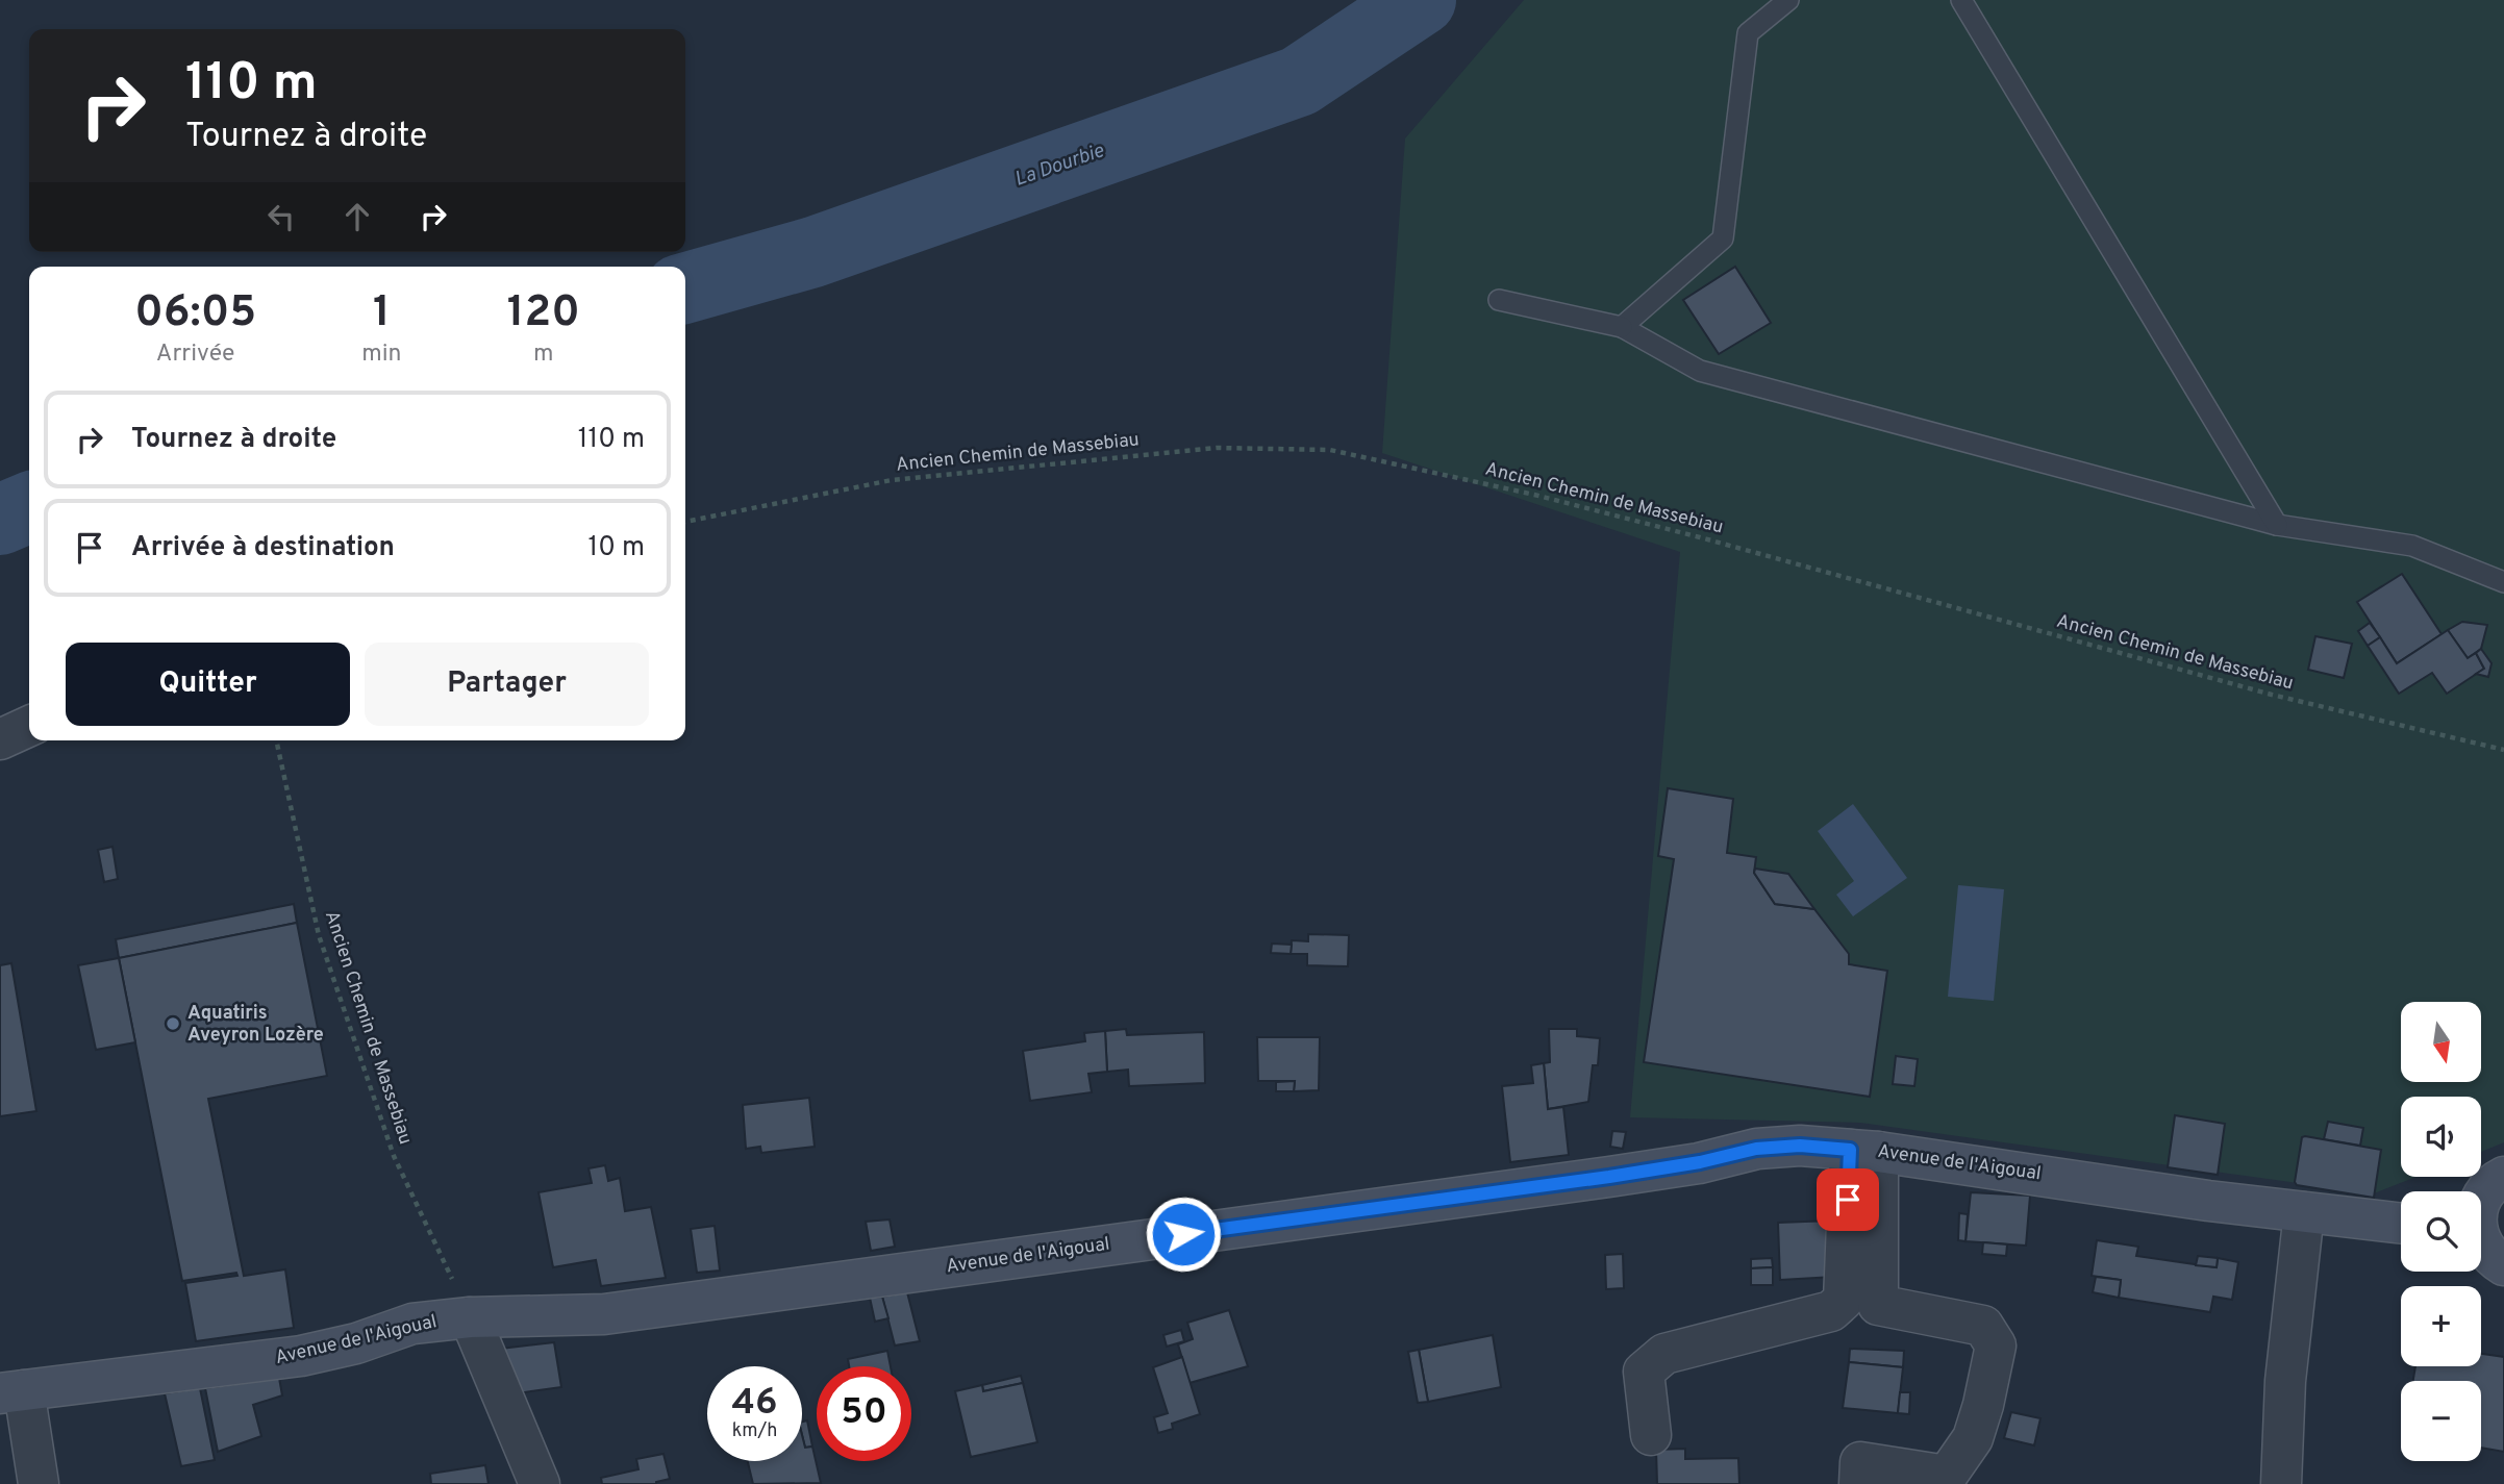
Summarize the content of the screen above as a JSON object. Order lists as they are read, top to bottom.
{
  "streets": {
    "main road": ["Avenue de l'Aigoual"],
    "path": ["Ancien Chemin de Massebiau"]
  },
  "crossings": [
    ["Ancien Chemin de Massebiau", "Avenue de l'Aigoual"]
  ],
  "water": ["La Dourbie"],
  "places": ["Aquatiris Aveyron Lozère"],
  "north": "bottom",
  "page": {
    "turn": ["110 m", "Tournez à droite"],
    "eta": [
      "06:05",
      "Arrivée",
      "1",
      "min",
      "120",
      "m"
    ],
    "list": [
      {
        "name": "Tournez à droite",
        "value": "110 m"
      },
      {
        "name": "Arrivée à destination",
        "value": "10 m"
      }
    ],
    "buttons": ["Quitter", "Partager"],
    "map_buttons": ["+", "−"],
    "speed": "46 km/h",
    "limit": "50"
  }
}
